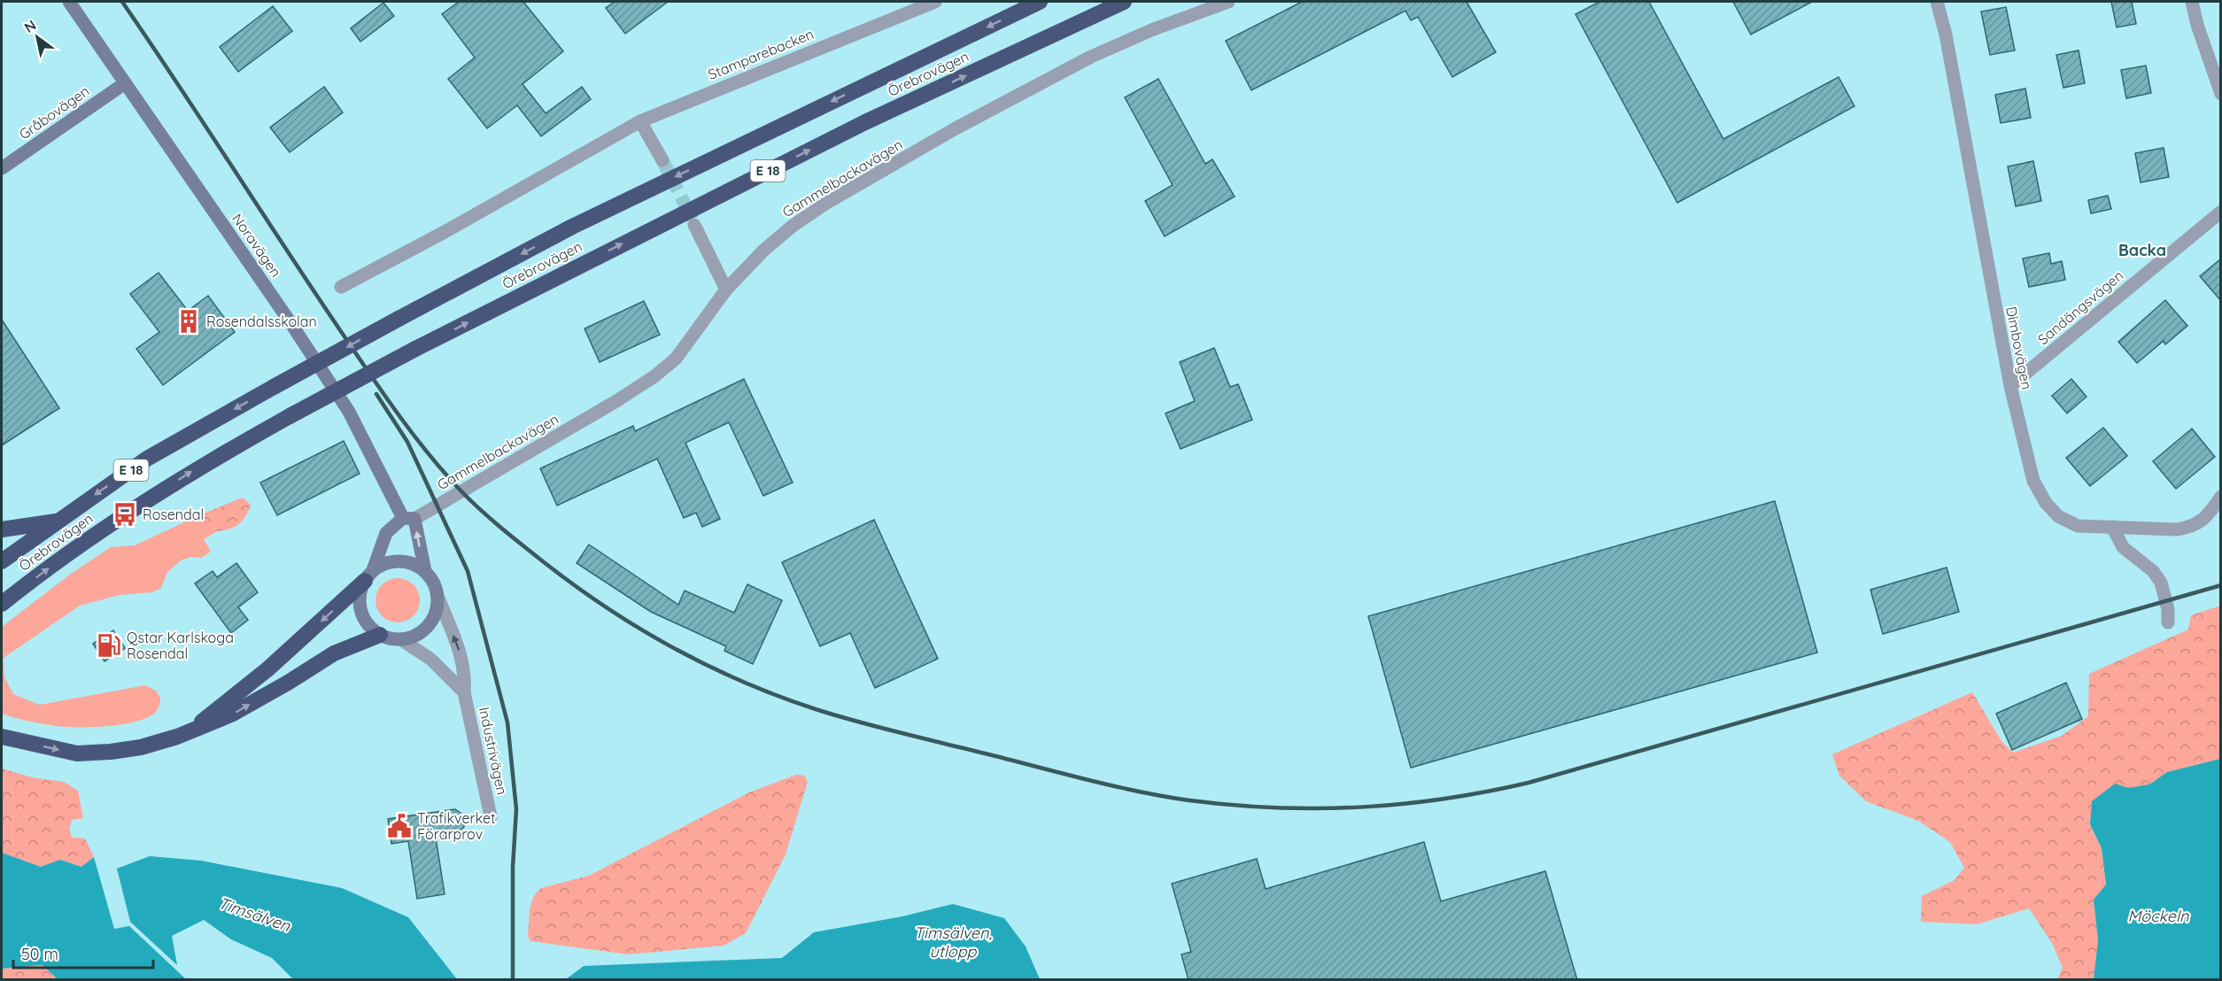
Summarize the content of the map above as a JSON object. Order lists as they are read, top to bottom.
{
  "streets": {
    "highway": ["Örebrovägen", "E 18"],
    "street": [
      "Stamparebacken",
      "Gråbovägen",
      "Gammelbackavägen",
      "Noravägen",
      "Sandängsvägen",
      "Dimbovägen",
      "Industrivägen"
    ]
  },
  "crossings": [
    ["Gråbovägen", "Noravägen"],
    ["Gammelbackavägen", "Noravägen"],
    ["Noravägen", "Industrivägen"],
    ["Sandängsvägen", "Dimbovägen"]
  ],
  "districts": ["Backa"],
  "water": ["Timsälven", "Möckeln", "Timsälven, utlopp"],
  "places": {
    "building": ["Rosendalsskolan"],
    "bus stop": ["Rosendal"],
    "fuel station": ["Qstar Karlskoga Rosendal"],
    "public building": ["Trafikverket Förarprov"]
  },
  "scale_bar": "50 m",
  "north": "top left"
}
